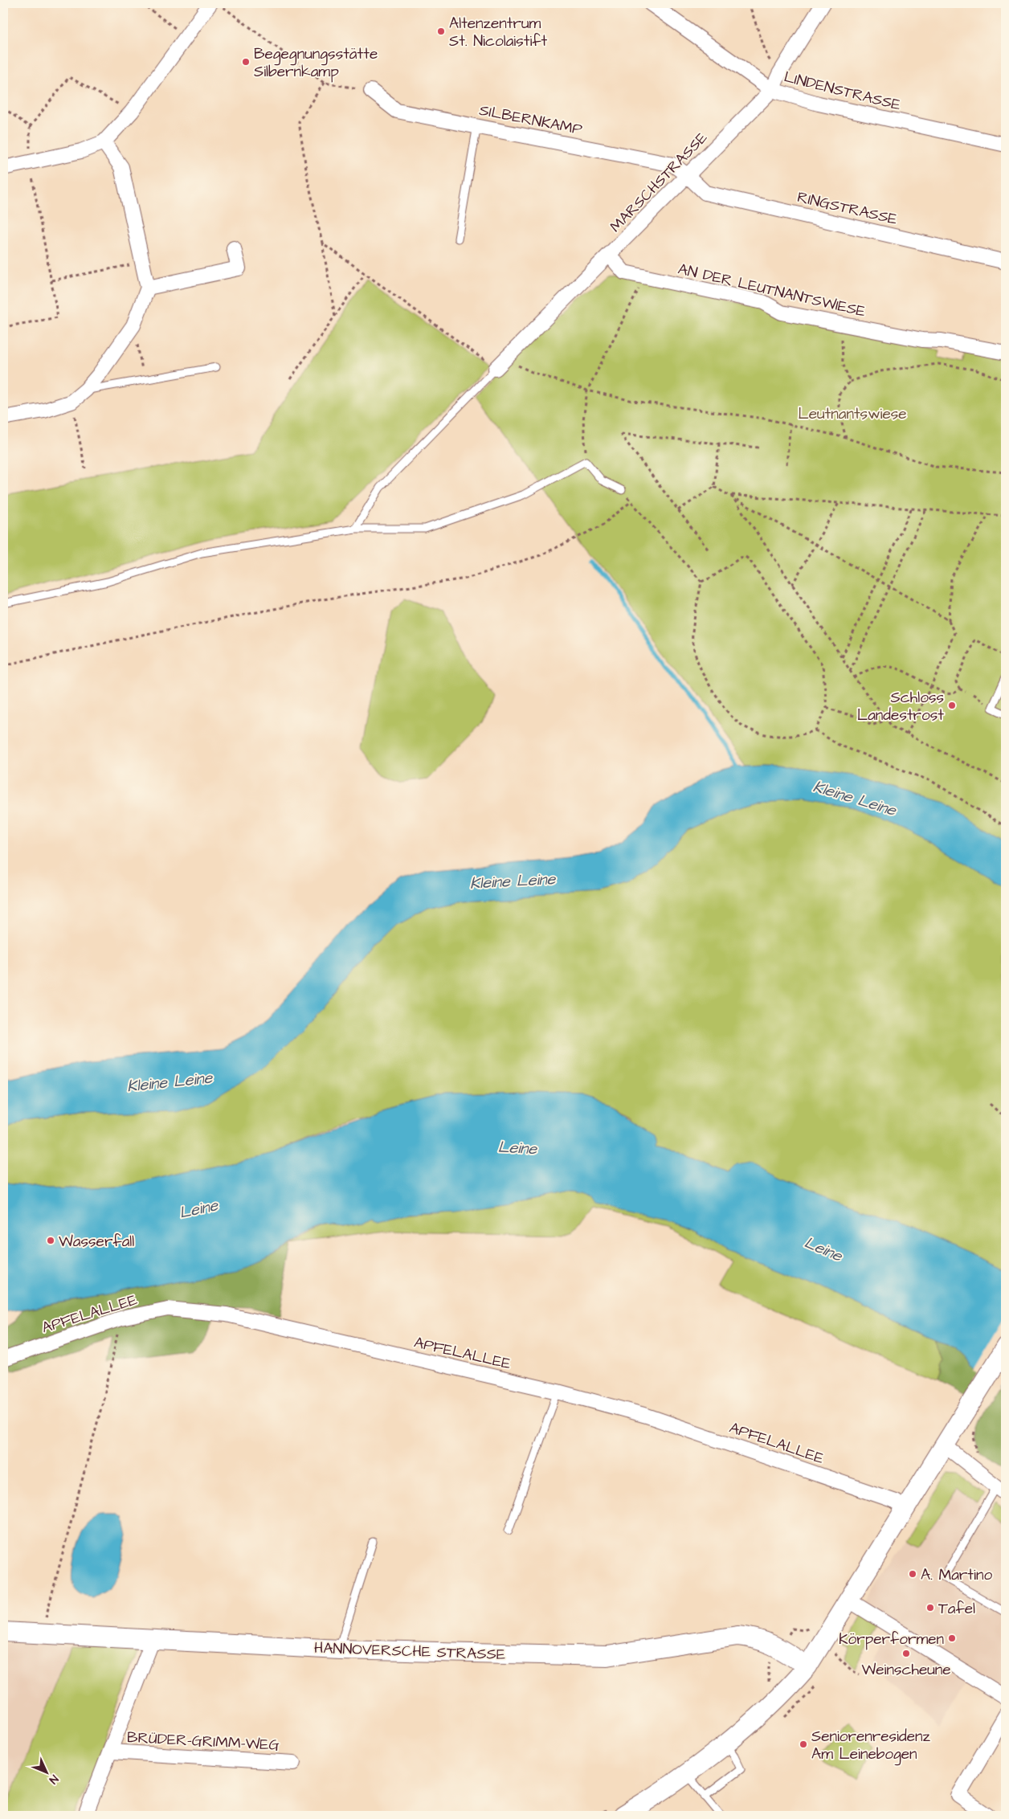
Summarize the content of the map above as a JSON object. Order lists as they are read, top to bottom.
{
  "streets": {
    "main road": ["HANNOVERSCHE STRASSE"],
    "street": [
      "LINDENSTRASSE",
      "SILBERNKAMP",
      "MARSCHSTRASSE",
      "RINGSTRASSE",
      "AN DER LEUTNANTSWIESE",
      "APFELALLEE",
      "BRÜDER-GRIMM-WEG"
    ]
  },
  "crossings": [
    ["LINDENSTRASSE", "MARSCHSTRASSE"],
    ["SILBERNKAMP", "MARSCHSTRASSE"],
    ["SILBERNKAMP", "RINGSTRASSE"],
    ["MARSCHSTRASSE", "RINGSTRASSE"],
    ["MARSCHSTRASSE", "AN DER LEUTNANTSWIESE"],
    ["HANNOVERSCHE STRASSE", "BRÜDER-GRIMM-WEG"]
  ],
  "water": ["Kleine Leine", "Leine"],
  "parks": ["Leutnantswiese"],
  "places": [
    "Altenzentrum St. Nicolaistift",
    "Begegnungsstätte Silbernkamp",
    "Schloss Landestrost",
    "Wasserfall",
    "A. Martino",
    "Tafel",
    "Körperformen",
    "Weinscheune",
    "Seniorenresidenz Am Leinebogen"
  ],
  "north": "bottom right"
}
